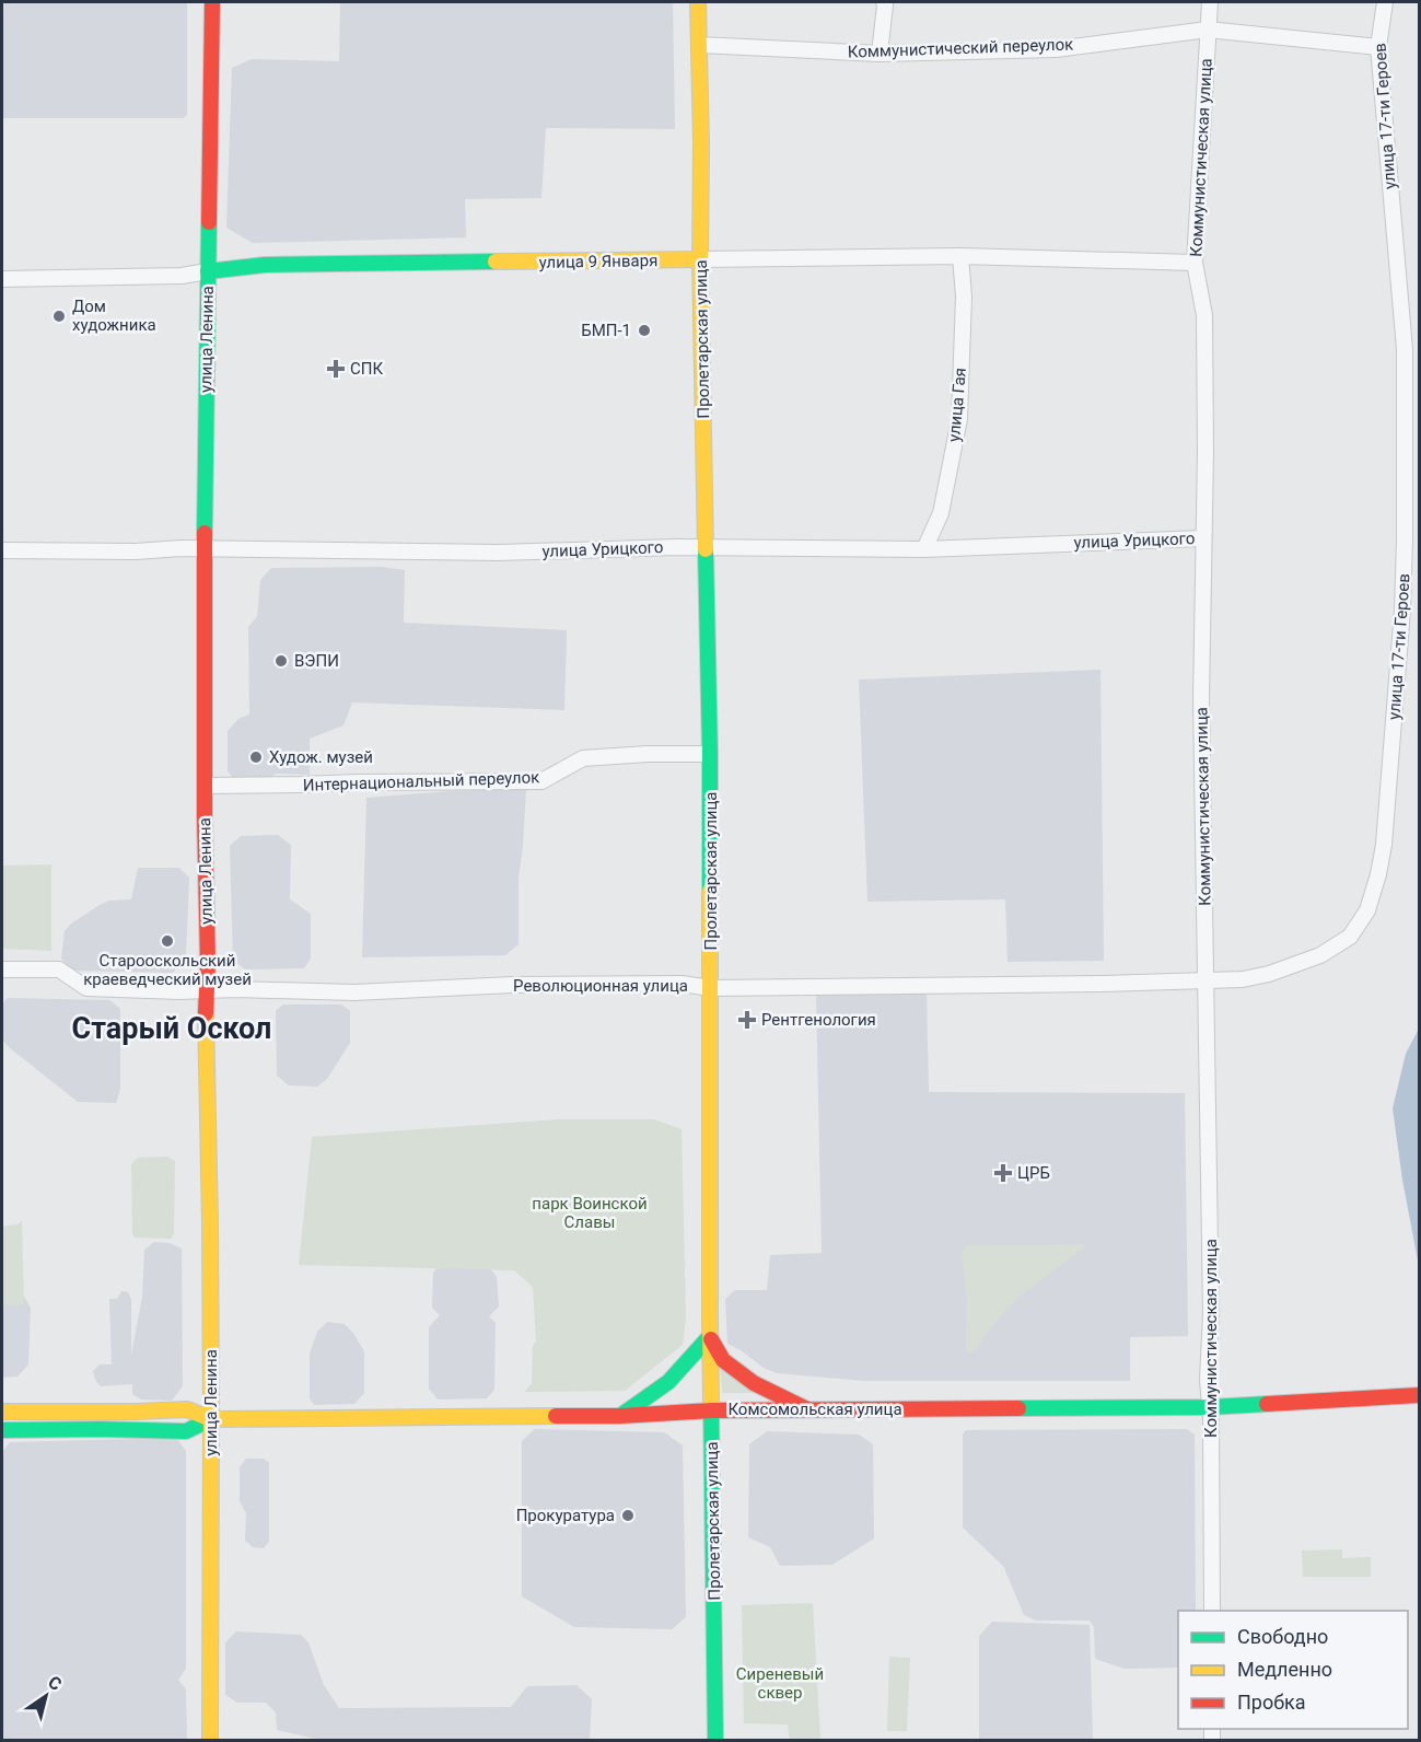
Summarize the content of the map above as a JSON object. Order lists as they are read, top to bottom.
{
  "streets": {
    "main road": [
      "улица 9 Января",
      "улица Ленина",
      "Пролетарская улица",
      "Комсомольская улица"
    ],
    "street": [
      "Коммунистический переулок",
      "улица 17-ти Героев",
      "Коммунистическая улица",
      "улица Гая",
      "улица Урицкого",
      "Интернациональный переулок",
      "Революционная улица"
    ]
  },
  "crossings": [
    ["Коммунистический переулок", "улица 17-ти Героев"],
    ["Коммунистический переулок", "Коммунистическая улица"],
    ["Коммунистический переулок", "Пролетарская улица"],
    ["улица 17-ти Героев", "Коммунистическая улица"],
    ["улица 17-ти Героев", "Революционная улица"],
    ["Коммунистическая улица", "улица 9 Января"],
    ["Коммунистическая улица", "улица Урицкого"],
    ["Коммунистическая улица", "Революционная улица"],
    ["Коммунистическая улица", "Комсомольская улица"],
    ["улица 9 Января", "улица Ленина"],
    ["улица 9 Января", "Пролетарская улица"],
    ["улица 9 Января", "улица Гая"],
    ["улица Ленина", "улица Урицкого"],
    ["улица Ленина", "Интернациональный переулок"],
    ["улица Ленина", "Революционная улица"],
    ["улица Ленина", "Комсомольская улица"],
    ["Пролетарская улица", "улица Урицкого"],
    ["Пролетарская улица", "Интернациональный переулок"],
    ["Пролетарская улица", "Революционная улица"],
    ["Пролетарская улица", "Комсомольская улица"],
    ["улица Гая", "улица Урицкого"]
  ],
  "districts": ["Старый Оскол"],
  "parks": ["парк Воинской Славы", "Сиреневый сквер"],
  "places": {
    "other": [
      "Дом художника",
      "БМП-1",
      "ВЭПИ",
      "Худож. музей",
      "Старооскольский краеведческий музей",
      "Прокуратура"
    ],
    "health": ["СПК", "Рентгенология", "ЦРБ"]
  },
  "legend": ["Свободно", "Медленно", "Пробка"],
  "north": "top right"
}
